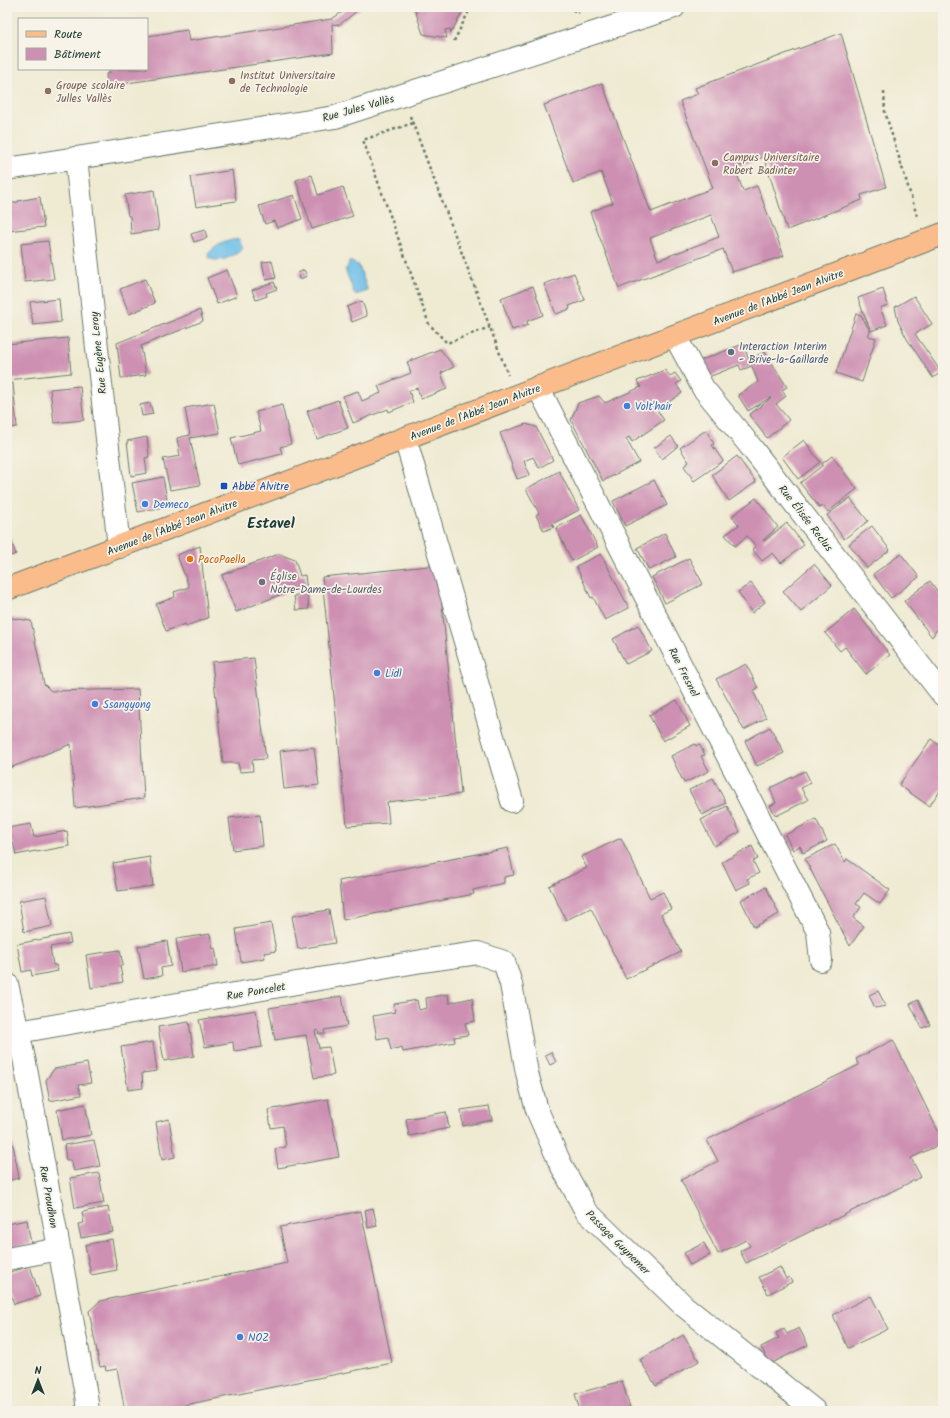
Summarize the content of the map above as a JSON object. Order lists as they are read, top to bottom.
{
  "streets": {
    "main road": ["Avenue de l'Abbé Jean Alvitre"],
    "street": [
      "Rue Jules Vallès",
      "Rue Eugène Leroy",
      "Rue Élisée Reclus",
      "Rue Fresnel",
      "Rue Poncelet",
      "Rue Proudhon",
      "Passage Guynemer"
    ]
  },
  "crossings": [
    ["Rue Jules Vallès", "Rue Eugène Leroy"],
    ["Avenue de l'Abbé Jean Alvitre", "Rue Eugène Leroy"],
    ["Avenue de l'Abbé Jean Alvitre", "Rue Élisée Reclus"],
    ["Avenue de l'Abbé Jean Alvitre", "Rue Fresnel"],
    ["Rue Poncelet", "Rue Proudhon"],
    ["Rue Poncelet", "Passage Guynemer"]
  ],
  "districts": ["Estavel"],
  "places": {
    "other": [
      "Institut Universitaire de Technologie",
      "Groupe scolaire Julles Vallès",
      "Campus Universitaire Robert Badinter",
      "Interaction Interim - Brive-la-Gaillarde",
      "Volt'hair",
      "Demeco",
      "PacoPaella",
      "Église Notre-Dame-de-Lourdes",
      "Lidl",
      "Ssangyong",
      "NOZ"
    ],
    "transit": ["Abbé Alvitre"]
  },
  "legend": ["Route", "Bâtiment"],
  "north": "top"
}
